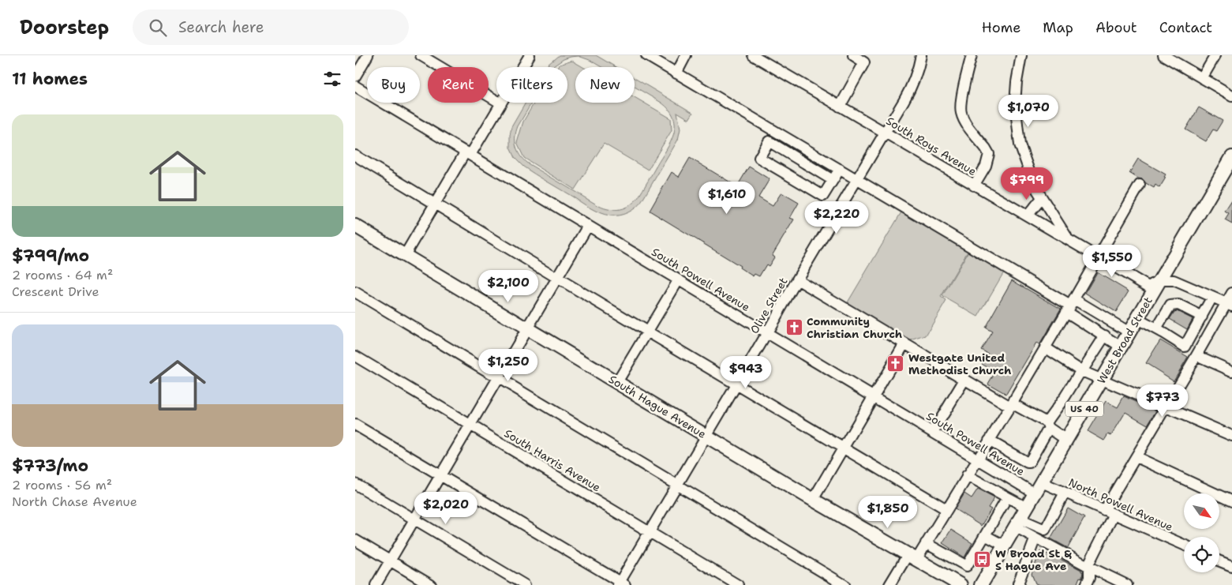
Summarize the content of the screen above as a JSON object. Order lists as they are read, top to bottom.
{
  "streets": {
    "main road": ["West Broad Street", "South Hague Avenue", "US 40"],
    "street": [
      "South Roys Avenue",
      "South Powell Avenue",
      "Olive Street",
      "South Harris Avenue",
      "North Powell Avenue"
    ]
  },
  "crossings": [
    ["South Roys Avenue", "Olive Street"],
    ["South Roys Avenue", "West Broad Street"],
    ["South Powell Avenue", "Olive Street"],
    ["South Powell Avenue", "West Broad Street"],
    ["South Powell Avenue", "North Powell Avenue"],
    ["Olive Street", "South Hague Avenue"],
    ["Olive Street", "South Harris Avenue"],
    ["West Broad Street", "North Powell Avenue"]
  ],
  "places": {
    "church": ["Community Christian Church", "Westgate United Methodist Church"],
    "bus stop": ["W Broad St & S Hague Ave"]
  },
  "north": "bottom right",
  "page": {
    "header": "Doorstep",
    "search": "Search here",
    "nav": [
      "Home",
      "Map",
      "About",
      "Contact"
    ],
    "heading": "11 homes",
    "chip": [
      "Buy",
      "Rent",
      "Filters",
      "New"
    ],
    "price": [
      "$1,070",
      "$799",
      "$1,610",
      "$2,220",
      "$1,550",
      "$2,100",
      "$1,250",
      "$943",
      "$773",
      "$2,020",
      "$1,850"
    ],
    "list": [
      {
        "name": "$799/mo",
        "note": "2 rooms · 64 m² · Crescent Drive"
      },
      {
        "name": "$773/mo",
        "note": "2 rooms · 56 m² · North Chase Avenue"
      }
    ]
  }
}
